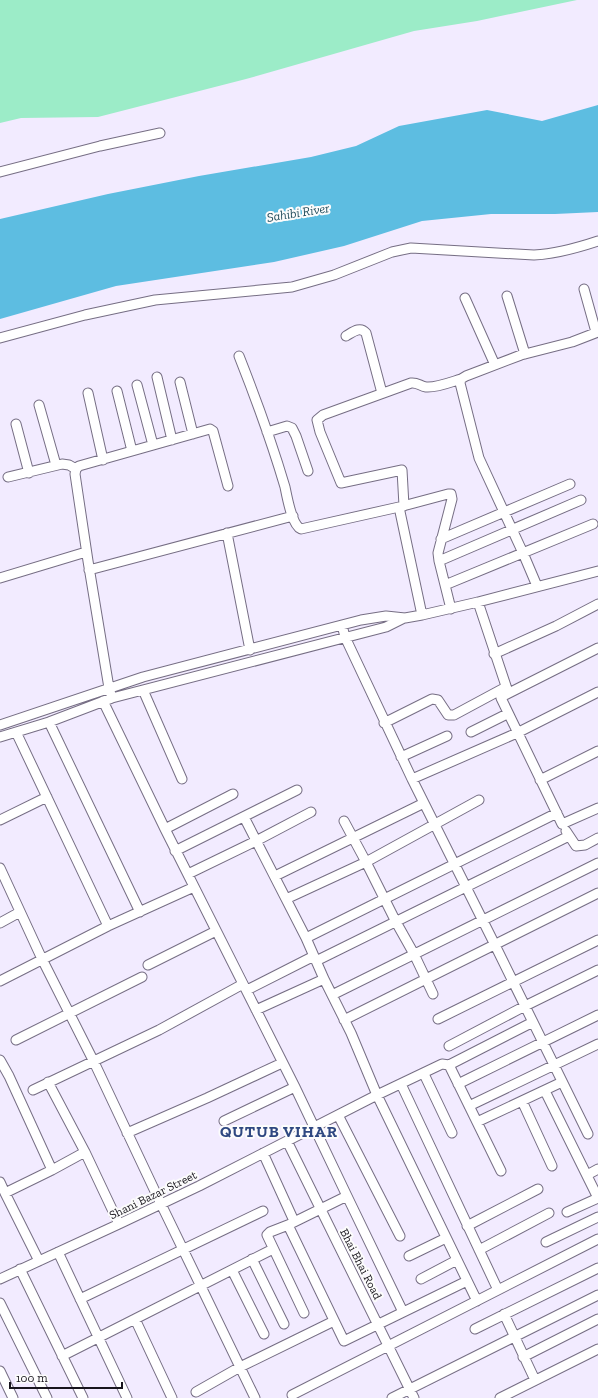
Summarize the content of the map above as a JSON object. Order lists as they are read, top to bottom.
{
  "streets": {
    "street": ["Shani Bazar Street", "Bhai Bhai Road"]
  },
  "crossings": [
    ["Shani Bazar Street", "Bhai Bhai Road"]
  ],
  "districts": ["QUTUB VIHAR"],
  "water": ["Sahibi River"],
  "scale_bar": "100 m"
}
